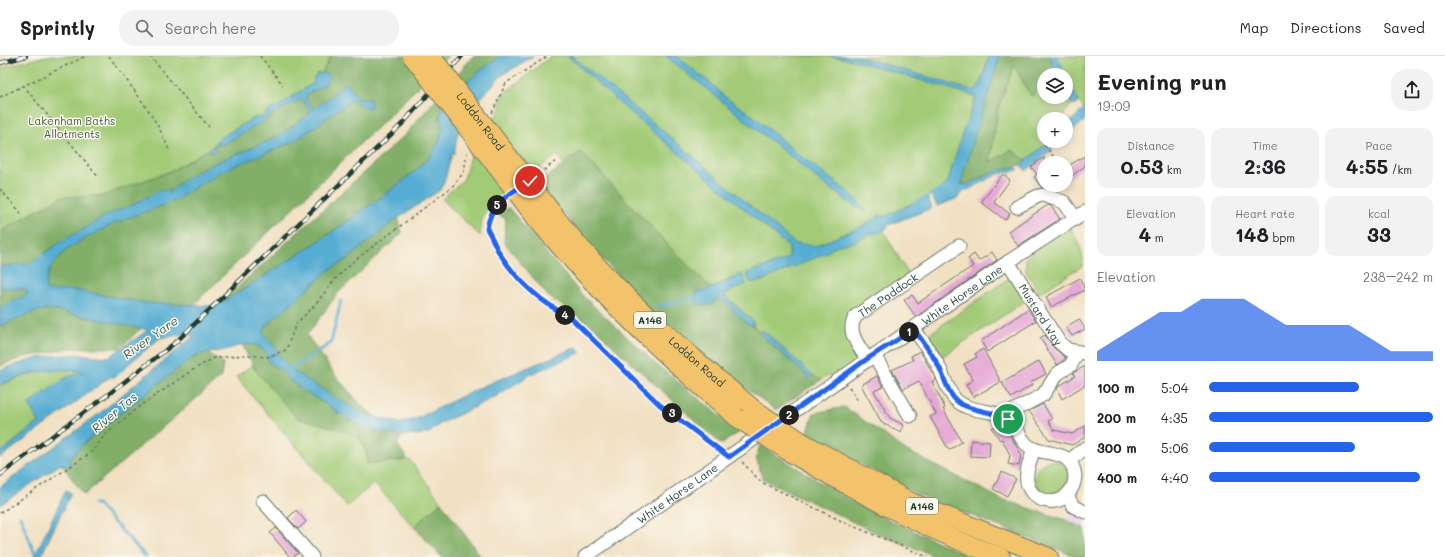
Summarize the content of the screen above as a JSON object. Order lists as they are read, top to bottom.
{
  "streets": {
    "highway": ["Loddon Road", "A146"],
    "street": ["White Horse Lane", "The Paddock", "Mustard Way"]
  },
  "crossings": [
    ["White Horse Lane", "The Paddock"],
    ["White Horse Lane", "Mustard Way"]
  ],
  "water": ["River Yare", "River Tas"],
  "parks": ["Lakenham Baths Allotments"],
  "page": {
    "header": "Sprintly",
    "search": "Search here",
    "nav": ["Map", "Directions", "Saved"],
    "heading": ["Evening run", "19:09"],
    "map_buttons": ["+", "−"],
    "stats": [
      ["Distance", "0.53 km"],
      ["Time", "2:36"],
      ["Pace", "4:55 /km"],
      ["Elevation", "4 m"],
      ["Heart rate", "148 bpm"],
      ["kcal", "33"]
    ],
    "pins": [
      "5",
      "4",
      "1",
      "3",
      "2"
    ],
    "chart": ["Elevation", "238–242 m"],
    "list": [
      {
        "name": "100 m",
        "note": "5:04"
      },
      {
        "name": "200 m",
        "note": "4:35"
      },
      {
        "name": "300 m",
        "note": "5:06"
      },
      {
        "name": "400 m",
        "note": "4:40"
      }
    ]
  }
}
